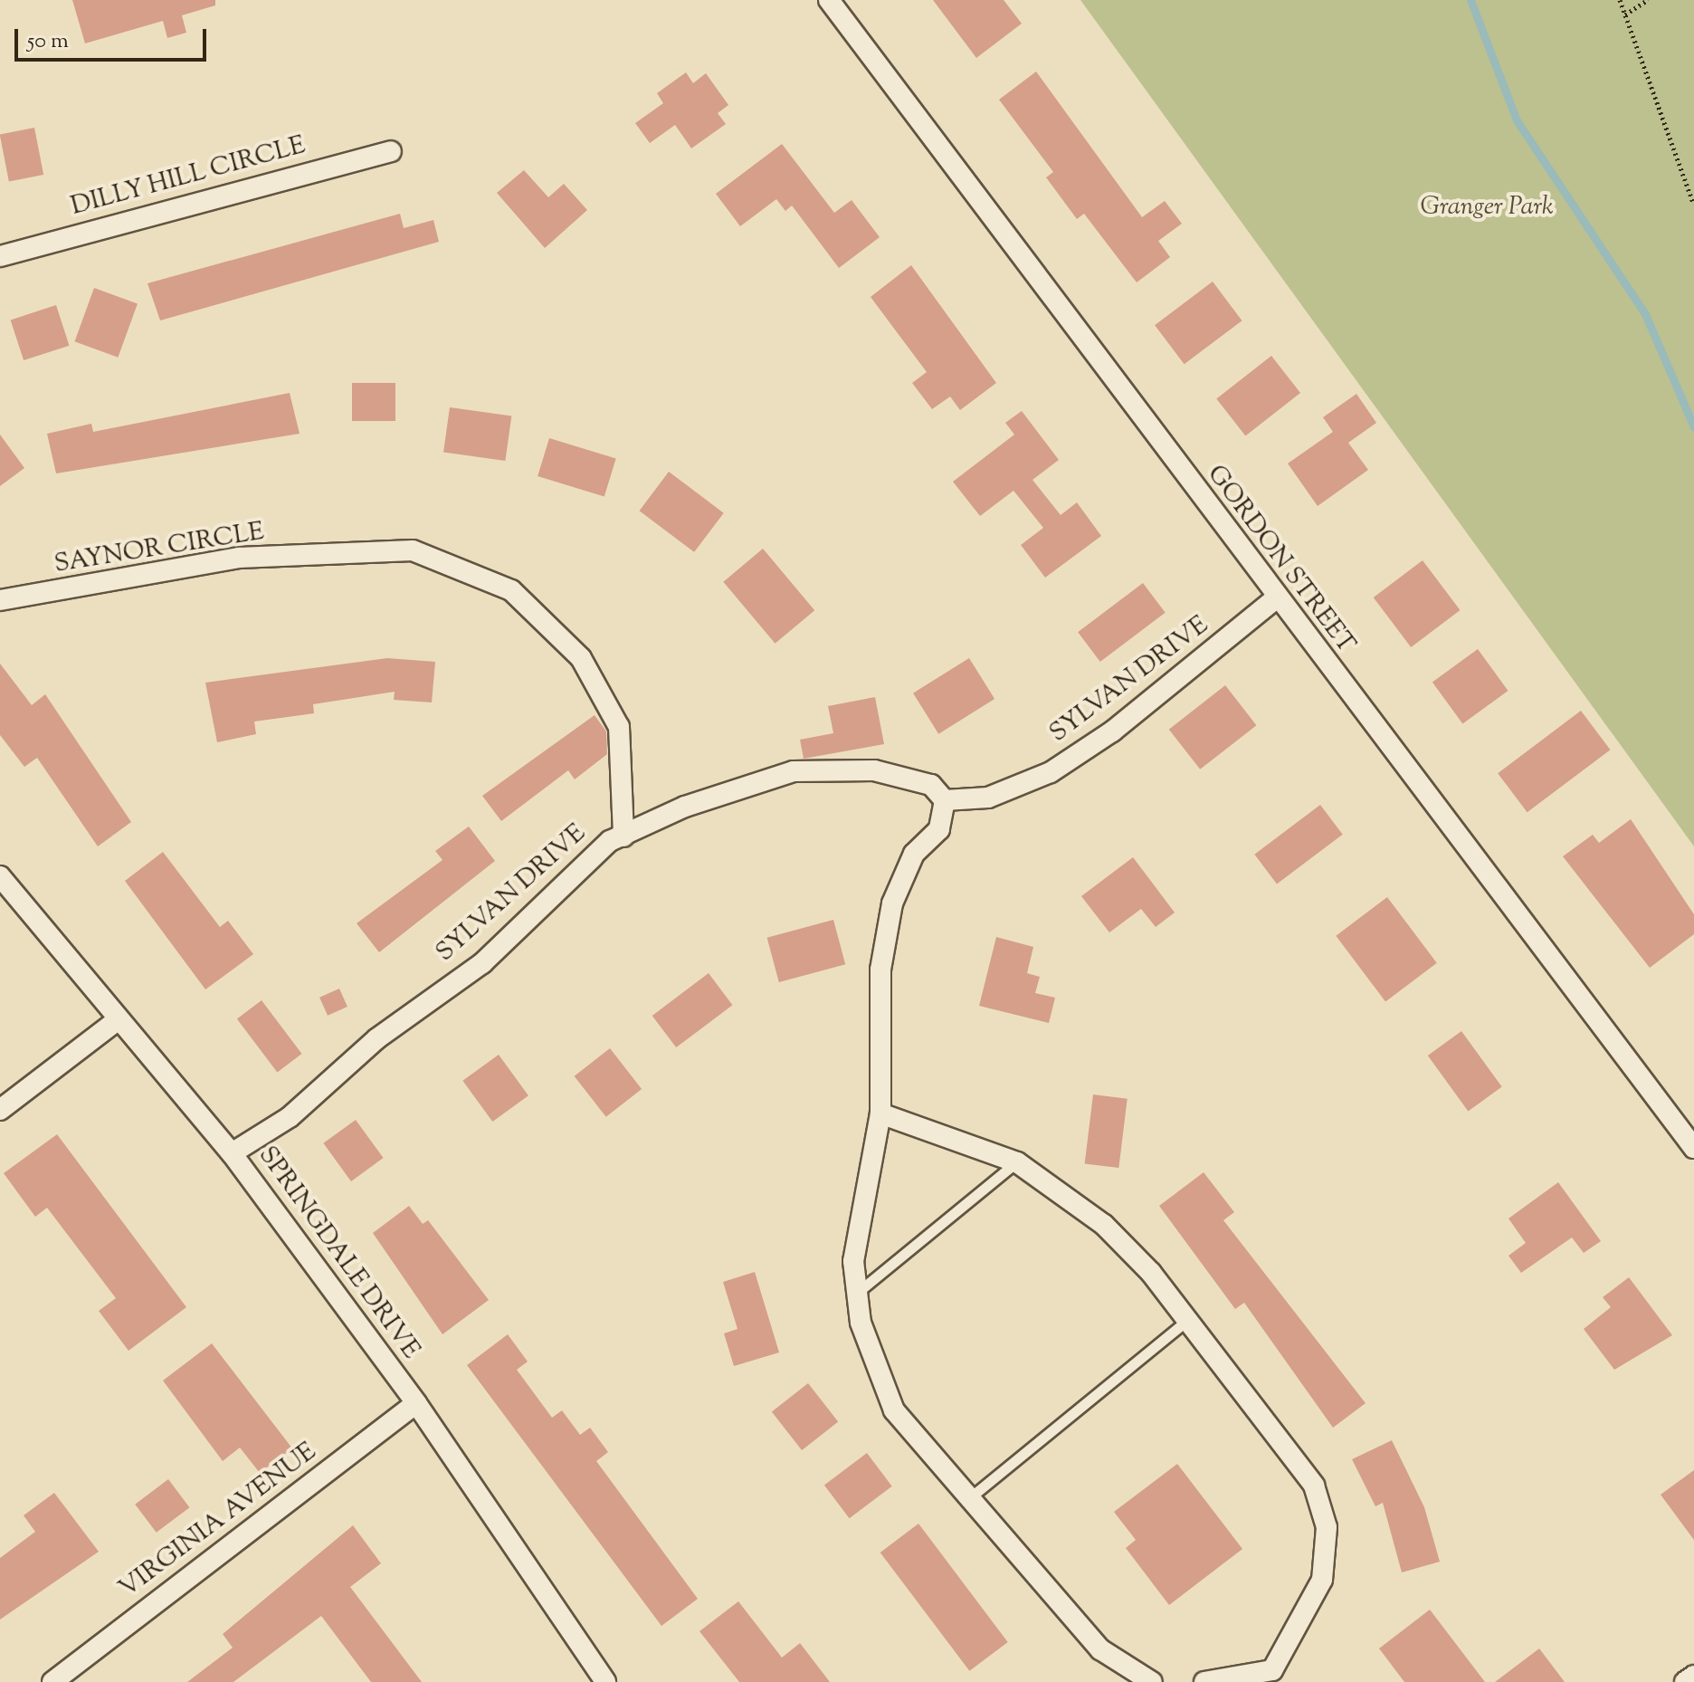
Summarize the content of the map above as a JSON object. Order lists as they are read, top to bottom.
{
  "streets": {
    "street": [
      "DILLY HILL CIRCLE",
      "SAYNOR CIRCLE",
      "GORDON STREET",
      "SYLVAN DRIVE",
      "SPRINGDALE DRIVE",
      "VIRGINIA AVENUE"
    ]
  },
  "crossings": [
    ["SAYNOR CIRCLE", "SYLVAN DRIVE"],
    ["GORDON STREET", "SYLVAN DRIVE"],
    ["SYLVAN DRIVE", "SPRINGDALE DRIVE"],
    ["SPRINGDALE DRIVE", "VIRGINIA AVENUE"]
  ],
  "parks": ["Granger Park"],
  "scale_bar": "50 m"
}
